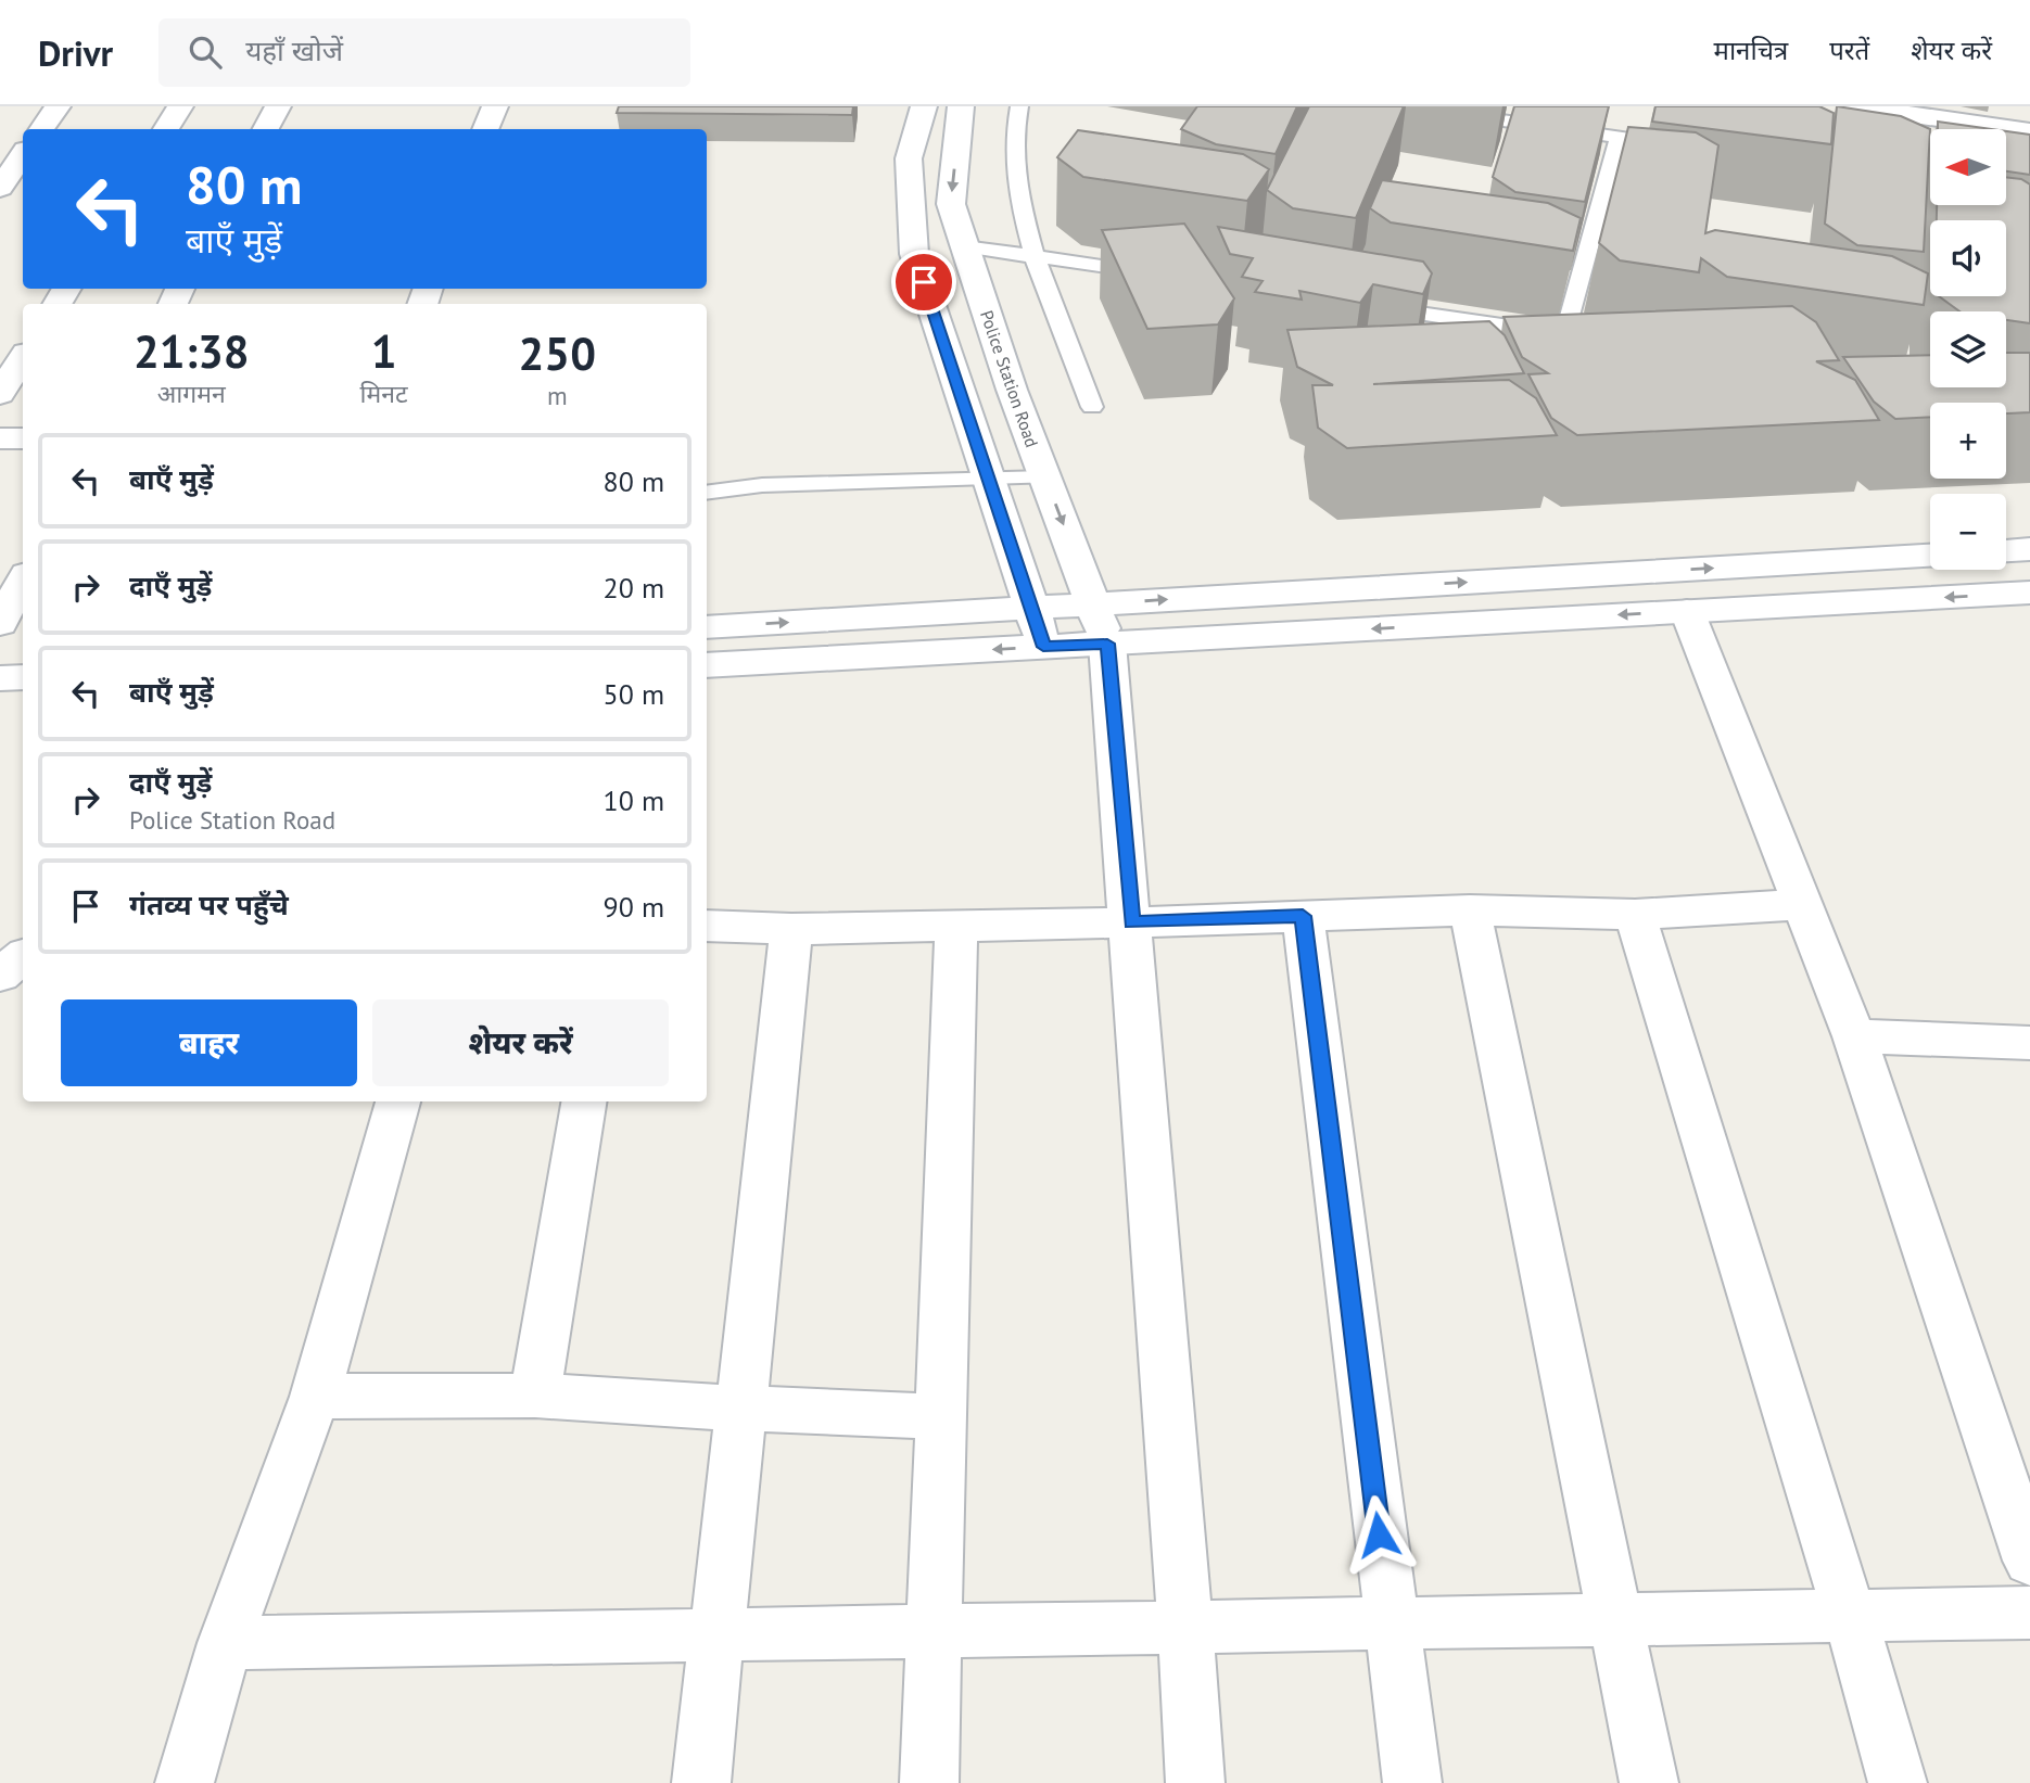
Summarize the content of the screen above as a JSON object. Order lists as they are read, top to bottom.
{
  "streets": {
    "street": ["Police Station Road"]
  },
  "north": "left",
  "page": {
    "header": "Drivr",
    "search": "यहाँ खोजें",
    "nav": ["मानचित्र", "परतें", "शेयर करें"],
    "map_buttons": ["+", "−"],
    "turn": ["80 m", "बाएँ मुड़ें"],
    "eta": [
      "21:38",
      "आगमन",
      "1",
      "मिनट",
      "250",
      "m"
    ],
    "list": [
      {
        "name": "बाएँ मुड़ें",
        "value": "80 m"
      },
      {
        "name": "दाएँ मुड़ें",
        "value": "20 m"
      },
      {
        "name": "बाएँ मुड़ें",
        "value": "50 m"
      },
      {
        "name": "दाएँ मुड़ें",
        "note": "Police Station Road",
        "value": "10 m"
      },
      {
        "name": "गंतव्य पर पहुँचे",
        "value": "90 m"
      }
    ],
    "buttons": ["बाहर", "शेयर करें"]
  }
}
